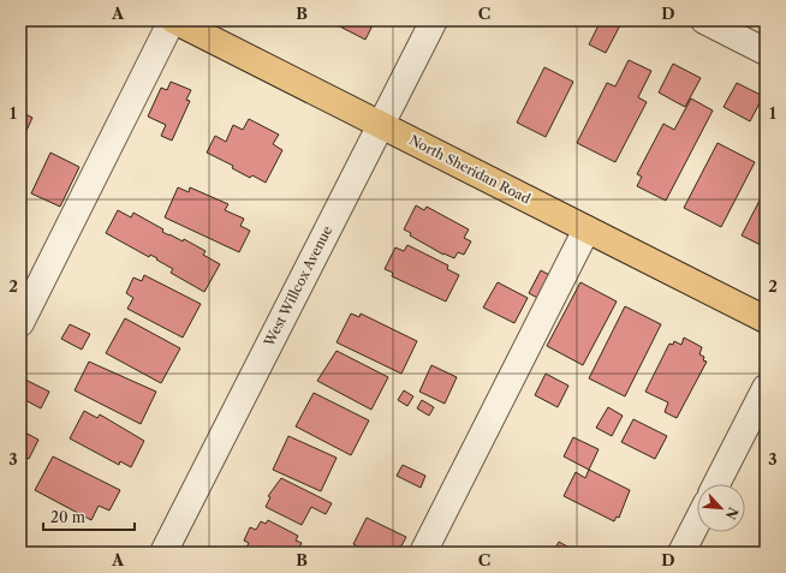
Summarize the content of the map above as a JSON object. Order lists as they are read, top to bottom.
{
  "streets": {
    "main road": ["North Sheridan Road"],
    "street": ["West Willcox Avenue"]
  },
  "crossings": [
    ["North Sheridan Road", "West Willcox Avenue"]
  ],
  "scale_bar": "20 m",
  "north": "bottom right",
  "grid": {
    "columns": [
      "A",
      "B",
      "C",
      "D"
    ],
    "rows": ["1", "2", "3"]
  }
}
